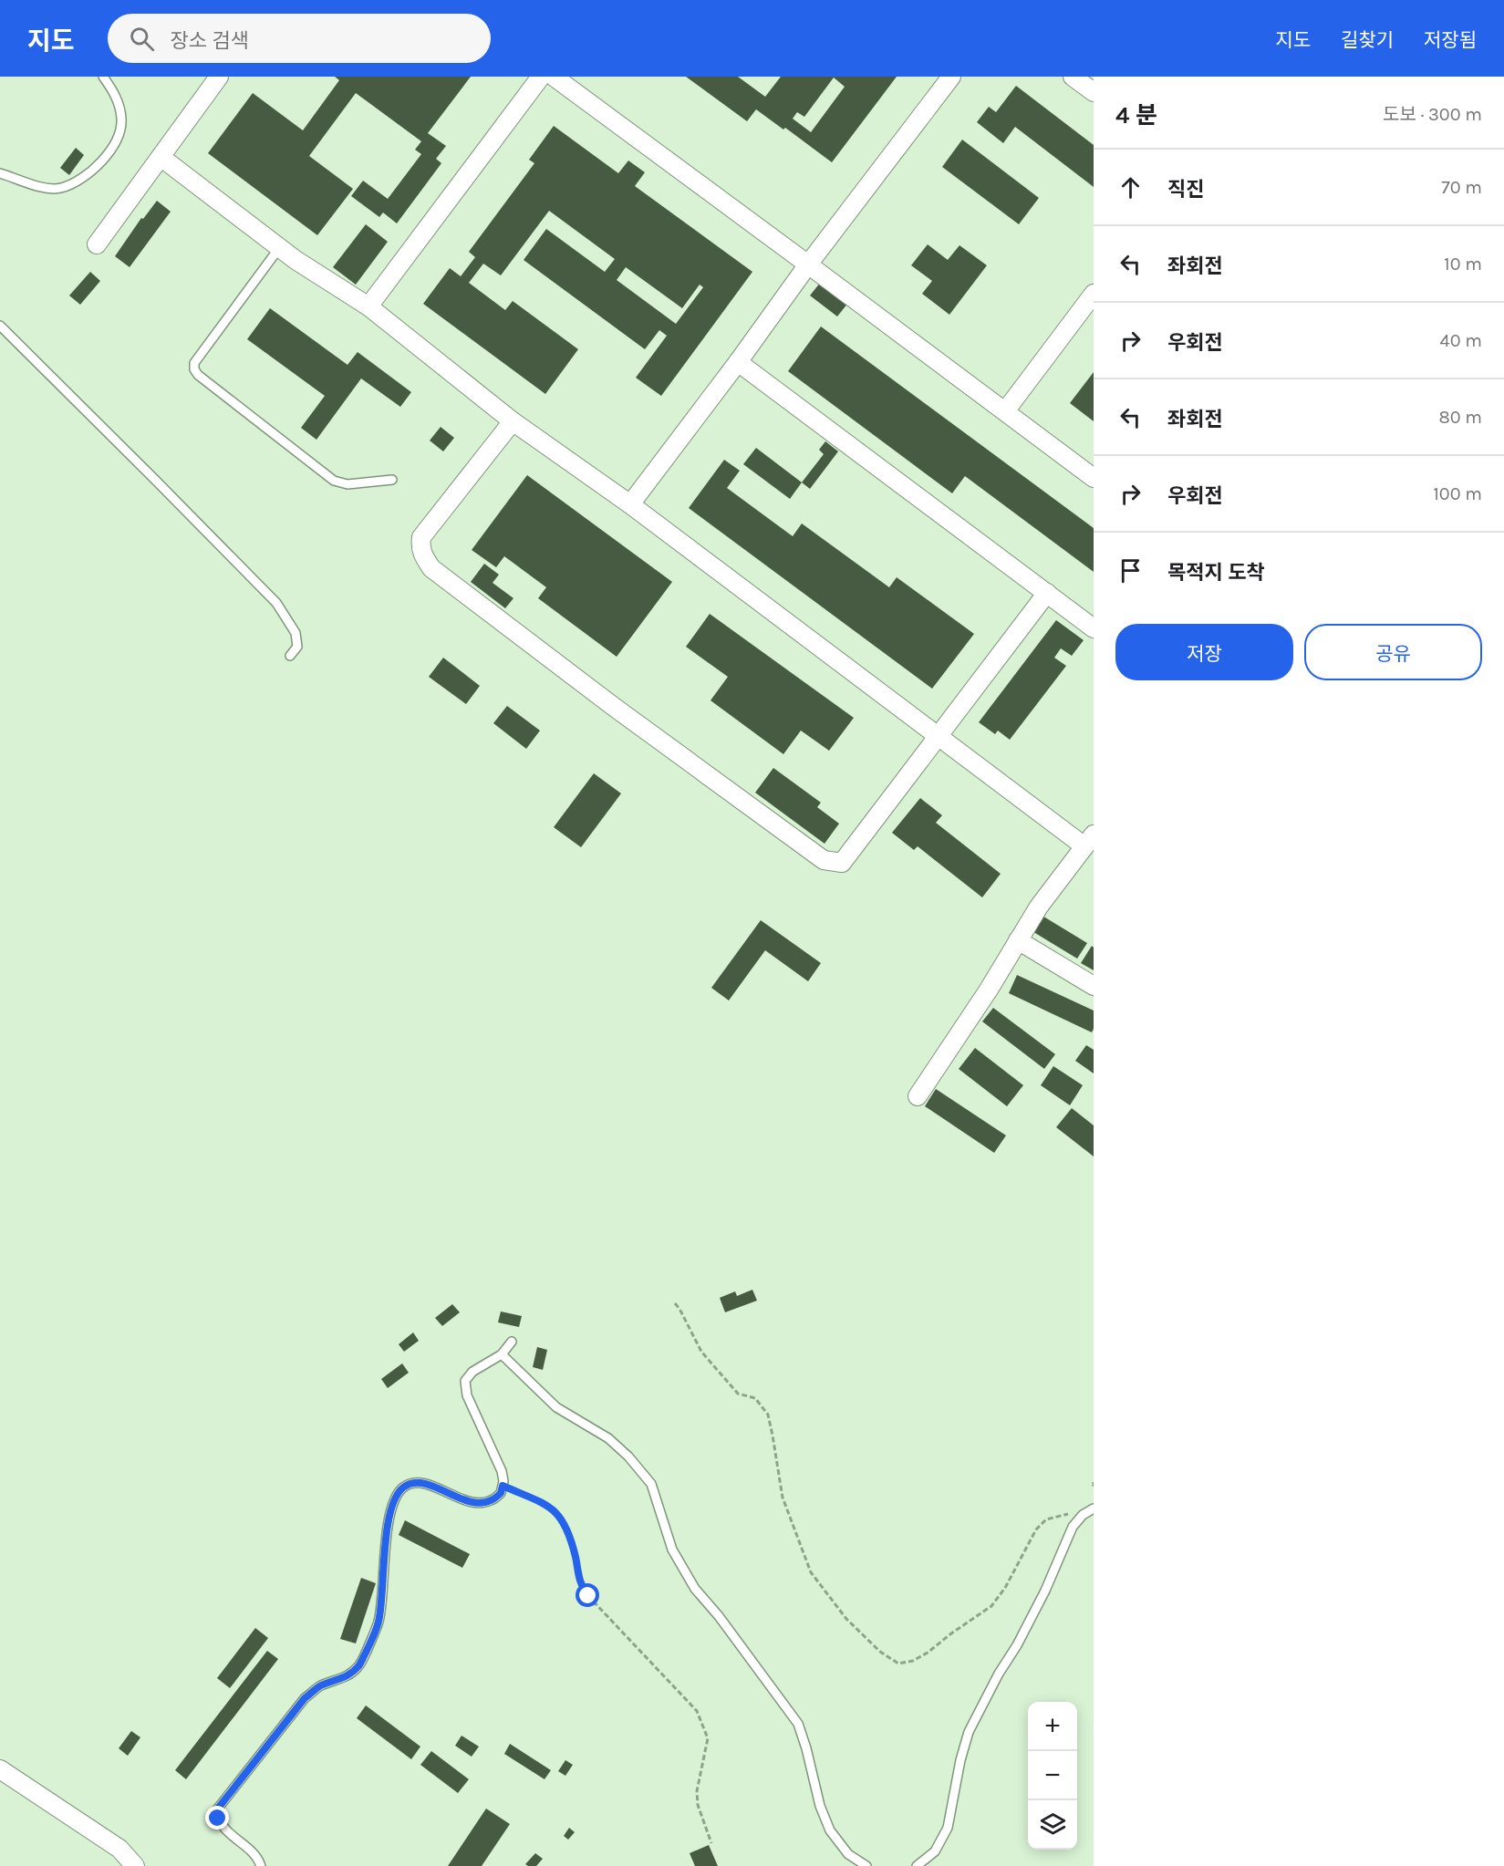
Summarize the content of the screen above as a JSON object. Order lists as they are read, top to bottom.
{
  "page": {
    "header": "지도",
    "search": "장소 검색",
    "nav": ["지도", "길찾기", "저장됨"],
    "heading": ["4 분", "도보 · 300 m"],
    "list": [
      ["직진", "70 m"],
      ["좌회전", "10 m"],
      ["우회전", "40 m"],
      ["좌회전", "80 m"],
      ["우회전", "100 m"],
      "목적지 도착"
    ],
    "buttons": ["저장", "공유"],
    "map_buttons": ["+", "−"]
  }
}
